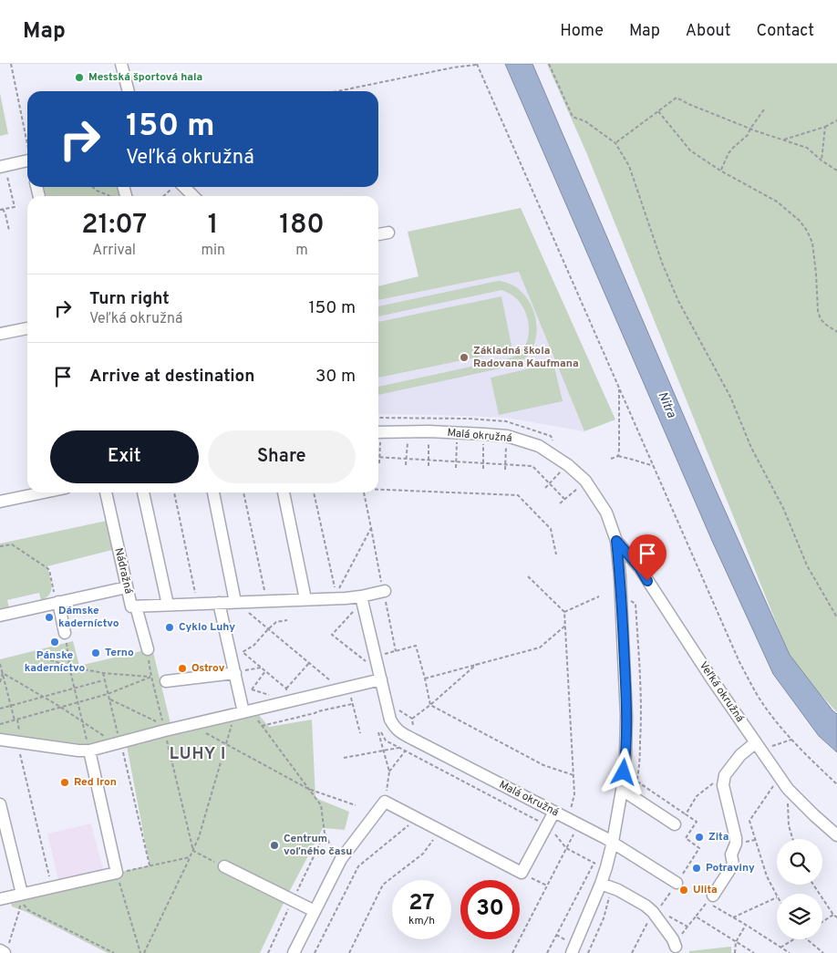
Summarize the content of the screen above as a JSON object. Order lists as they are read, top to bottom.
{
  "streets": {
    "street": ["Malá okružná", "Nádražná", "Veľká okružná"]
  },
  "crossings": [
    ["Malá okružná", "Nádražná"],
    ["Malá okružná", "Veľká okružná"]
  ],
  "districts": ["LUHY I"],
  "water": ["Nitra"],
  "places": [
    "Mestská športová hala",
    "Základná škola Radovana Kaufmana",
    "Dámske kaderníctvo",
    "Cyklo Luhy",
    "Pánske kaderníctvo",
    "Terno",
    "Ostrov",
    "Red Iron",
    "Zita",
    "Centrum voľného času",
    "Potraviny",
    "Ulita"
  ],
  "page": {
    "header": "Map",
    "nav": [
      "Home",
      "Map",
      "About",
      "Contact"
    ],
    "turn": ["150 m", "Veľká okružná"],
    "eta": [
      "21:07",
      "Arrival",
      "1",
      "min",
      "180",
      "m"
    ],
    "list": [
      {
        "name": "Turn right",
        "note": "Veľká okružná",
        "value": "150 m"
      },
      {
        "name": "Arrive at destination",
        "value": "30 m"
      }
    ],
    "buttons": ["Exit", "Share"],
    "speed": "27 km/h",
    "limit": "30"
  }
}
